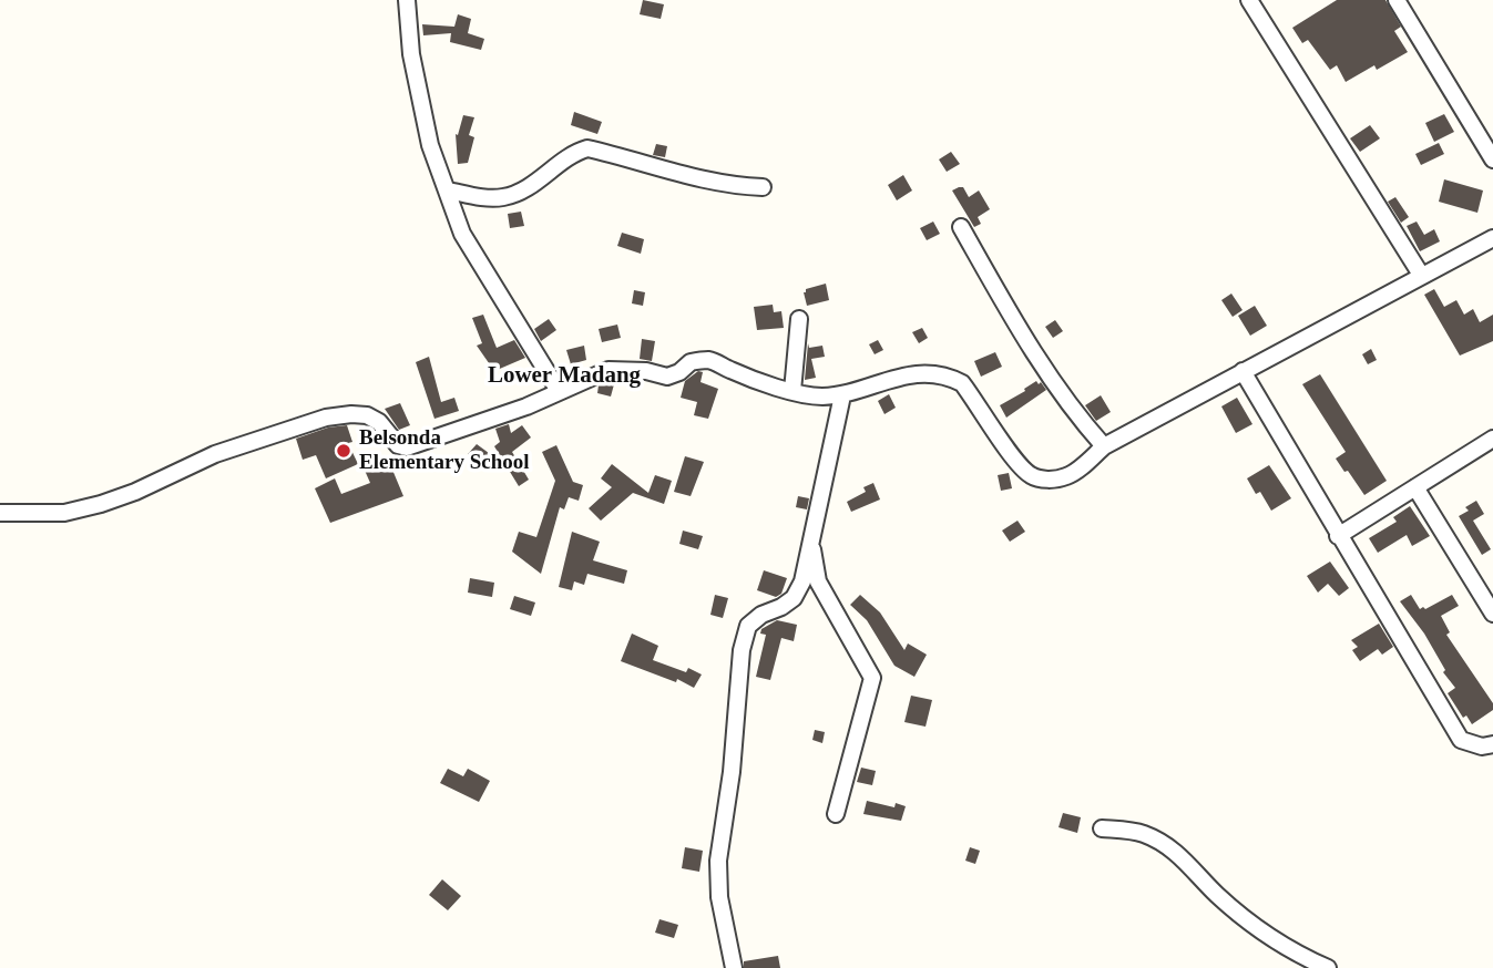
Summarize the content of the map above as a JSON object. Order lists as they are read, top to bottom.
{
  "districts": ["Lower Madang"],
  "places": ["Belsonda Elementary School"]
}
